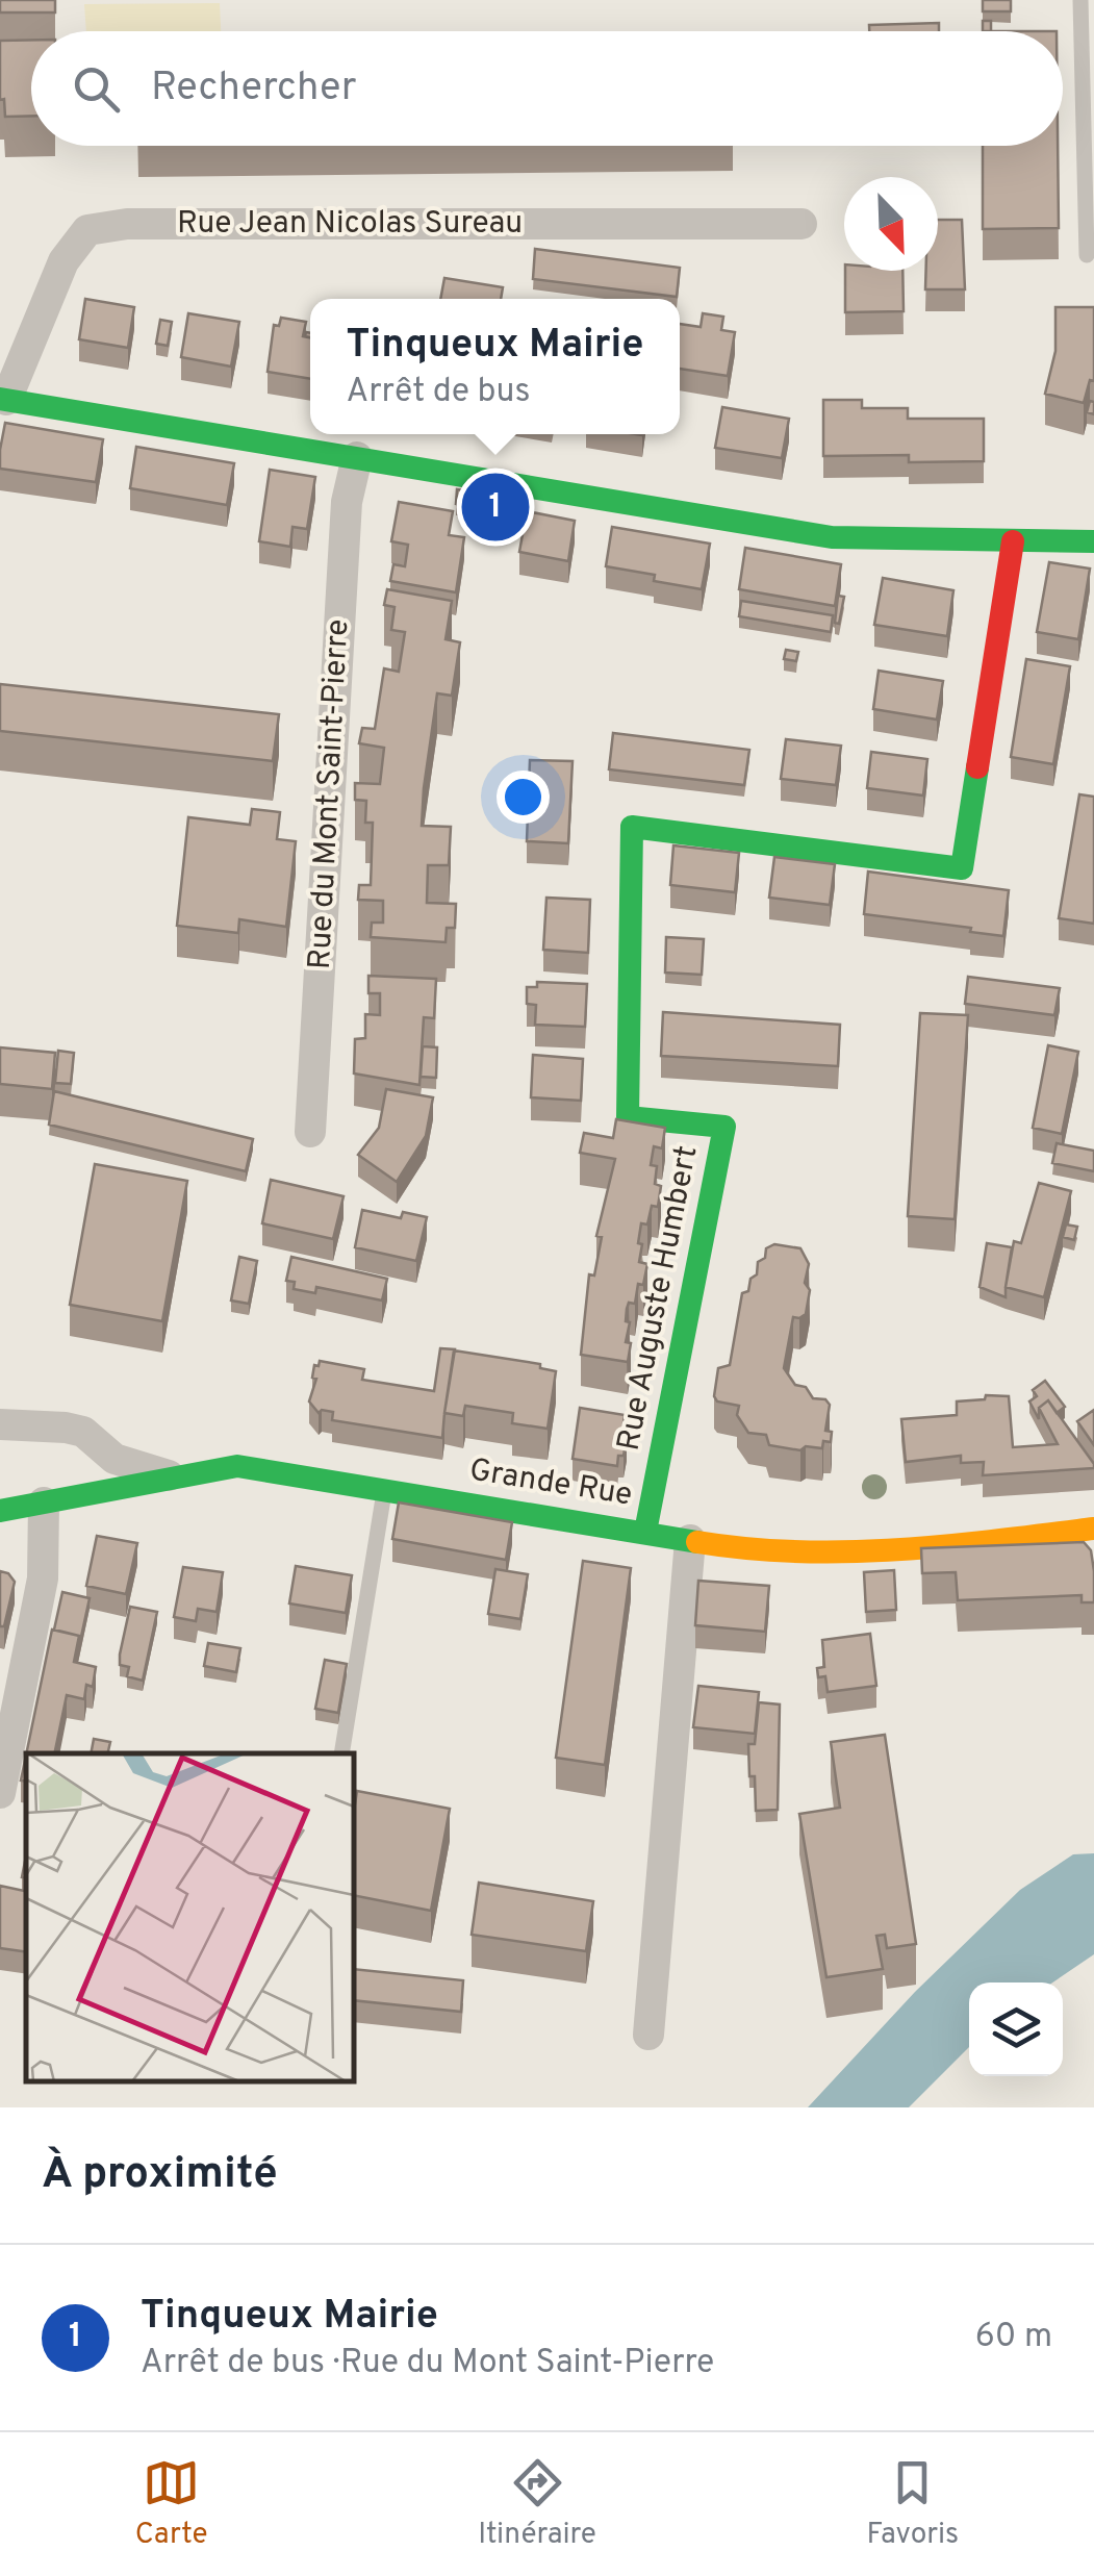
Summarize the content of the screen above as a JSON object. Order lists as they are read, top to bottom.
{
  "streets": {
    "street": [
      "Rue Jean Nicolas Sureau",
      "Rue du Mont Saint-Pierre",
      "Rue Auguste Humbert",
      "Grande Rue"
    ]
  },
  "crossings": [
    ["Rue Auguste Humbert", "Grande Rue"]
  ],
  "north": "bottom right",
  "page": {
    "search": "Rechercher",
    "popup": ["Tinqueux Mairie", "Arrêt de bus"],
    "pins": "1",
    "heading": "À proximité",
    "list": [
      {
        "mark": "1",
        "name": "Tinqueux Mairie",
        "note": "Arrêt de bus · Rue du Mont Saint-Pierre",
        "value": "60 m"
      }
    ],
    "nav": ["Carte", "Itinéraire", "Favoris"]
  }
}
